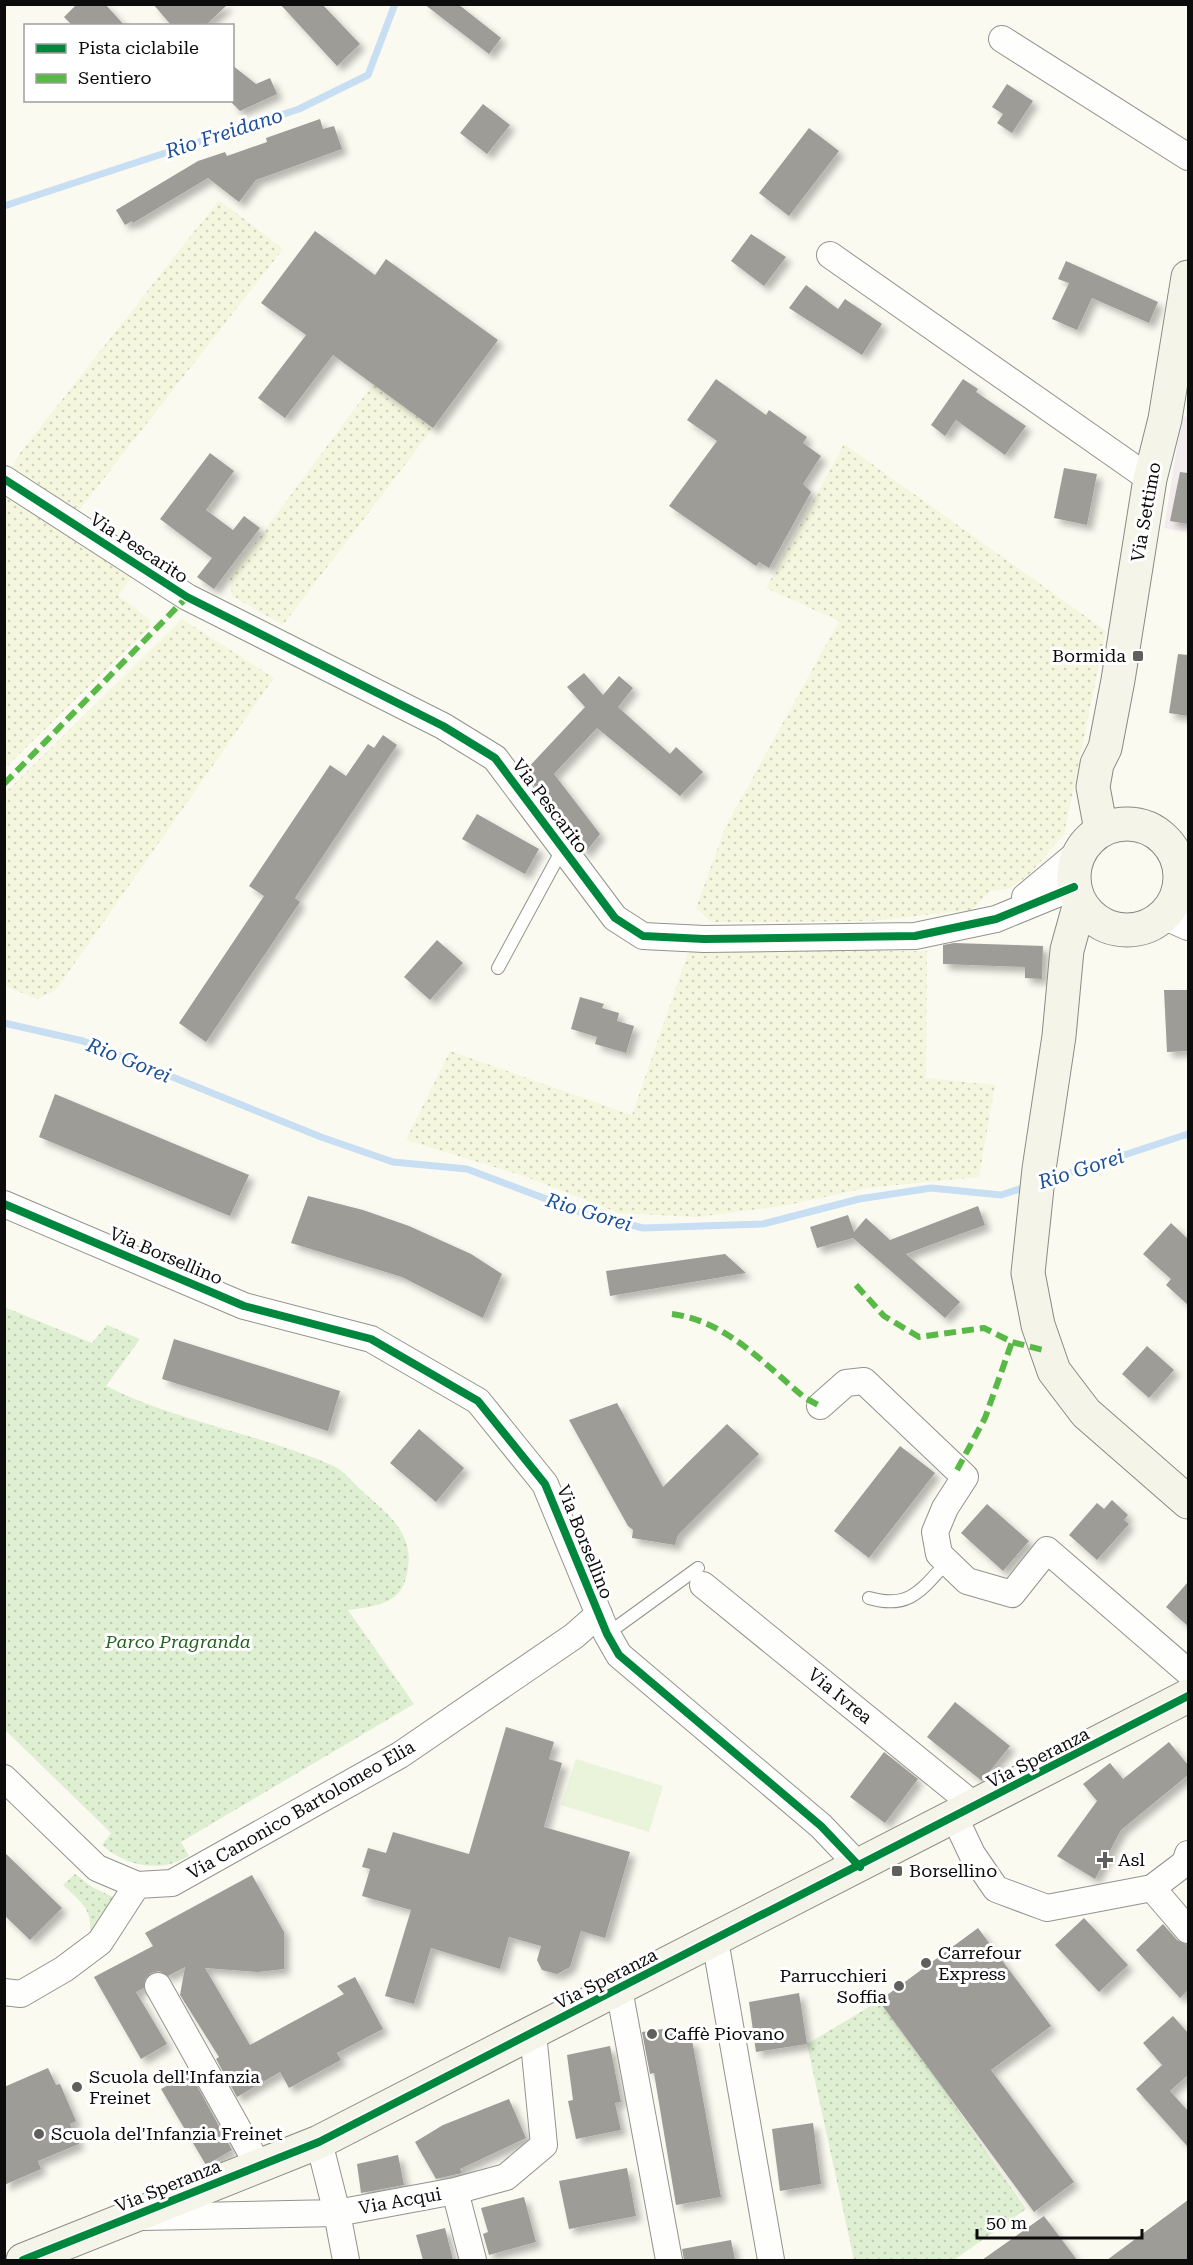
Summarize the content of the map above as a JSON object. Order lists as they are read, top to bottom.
{
  "streets": {
    "street": [
      "Via Settimo",
      "Via Pescarito",
      "Via Borsellino",
      "Via Ivrea",
      "Via Speranza",
      "Via Canonico Bartolomeo Elia",
      "Via Acqui"
    ]
  },
  "crossings": [
    ["Via Settimo", "Via Pescarito"],
    ["Via Borsellino", "Via Speranza"],
    ["Via Borsellino", "Via Canonico Bartolomeo Elia"],
    ["Via Ivrea", "Via Speranza"],
    ["Via Speranza", "Via Acqui"]
  ],
  "water": ["Rio Freidano", "Rio Gorei"],
  "parks": ["Parco Pragranda"],
  "places": {
    "transit": ["Bormida", "Borsellino"],
    "health": ["Asl"],
    "other": [
      "Carrefour Express",
      "Parrucchieri Soffia",
      "Caffè Piovano",
      "Scuola dell'Infanzia Freinet",
      "Scuola del'Infanzia Freinet"
    ]
  },
  "legend": ["Pista ciclabile", "Sentiero"],
  "scale_bar": "50 m"
}
